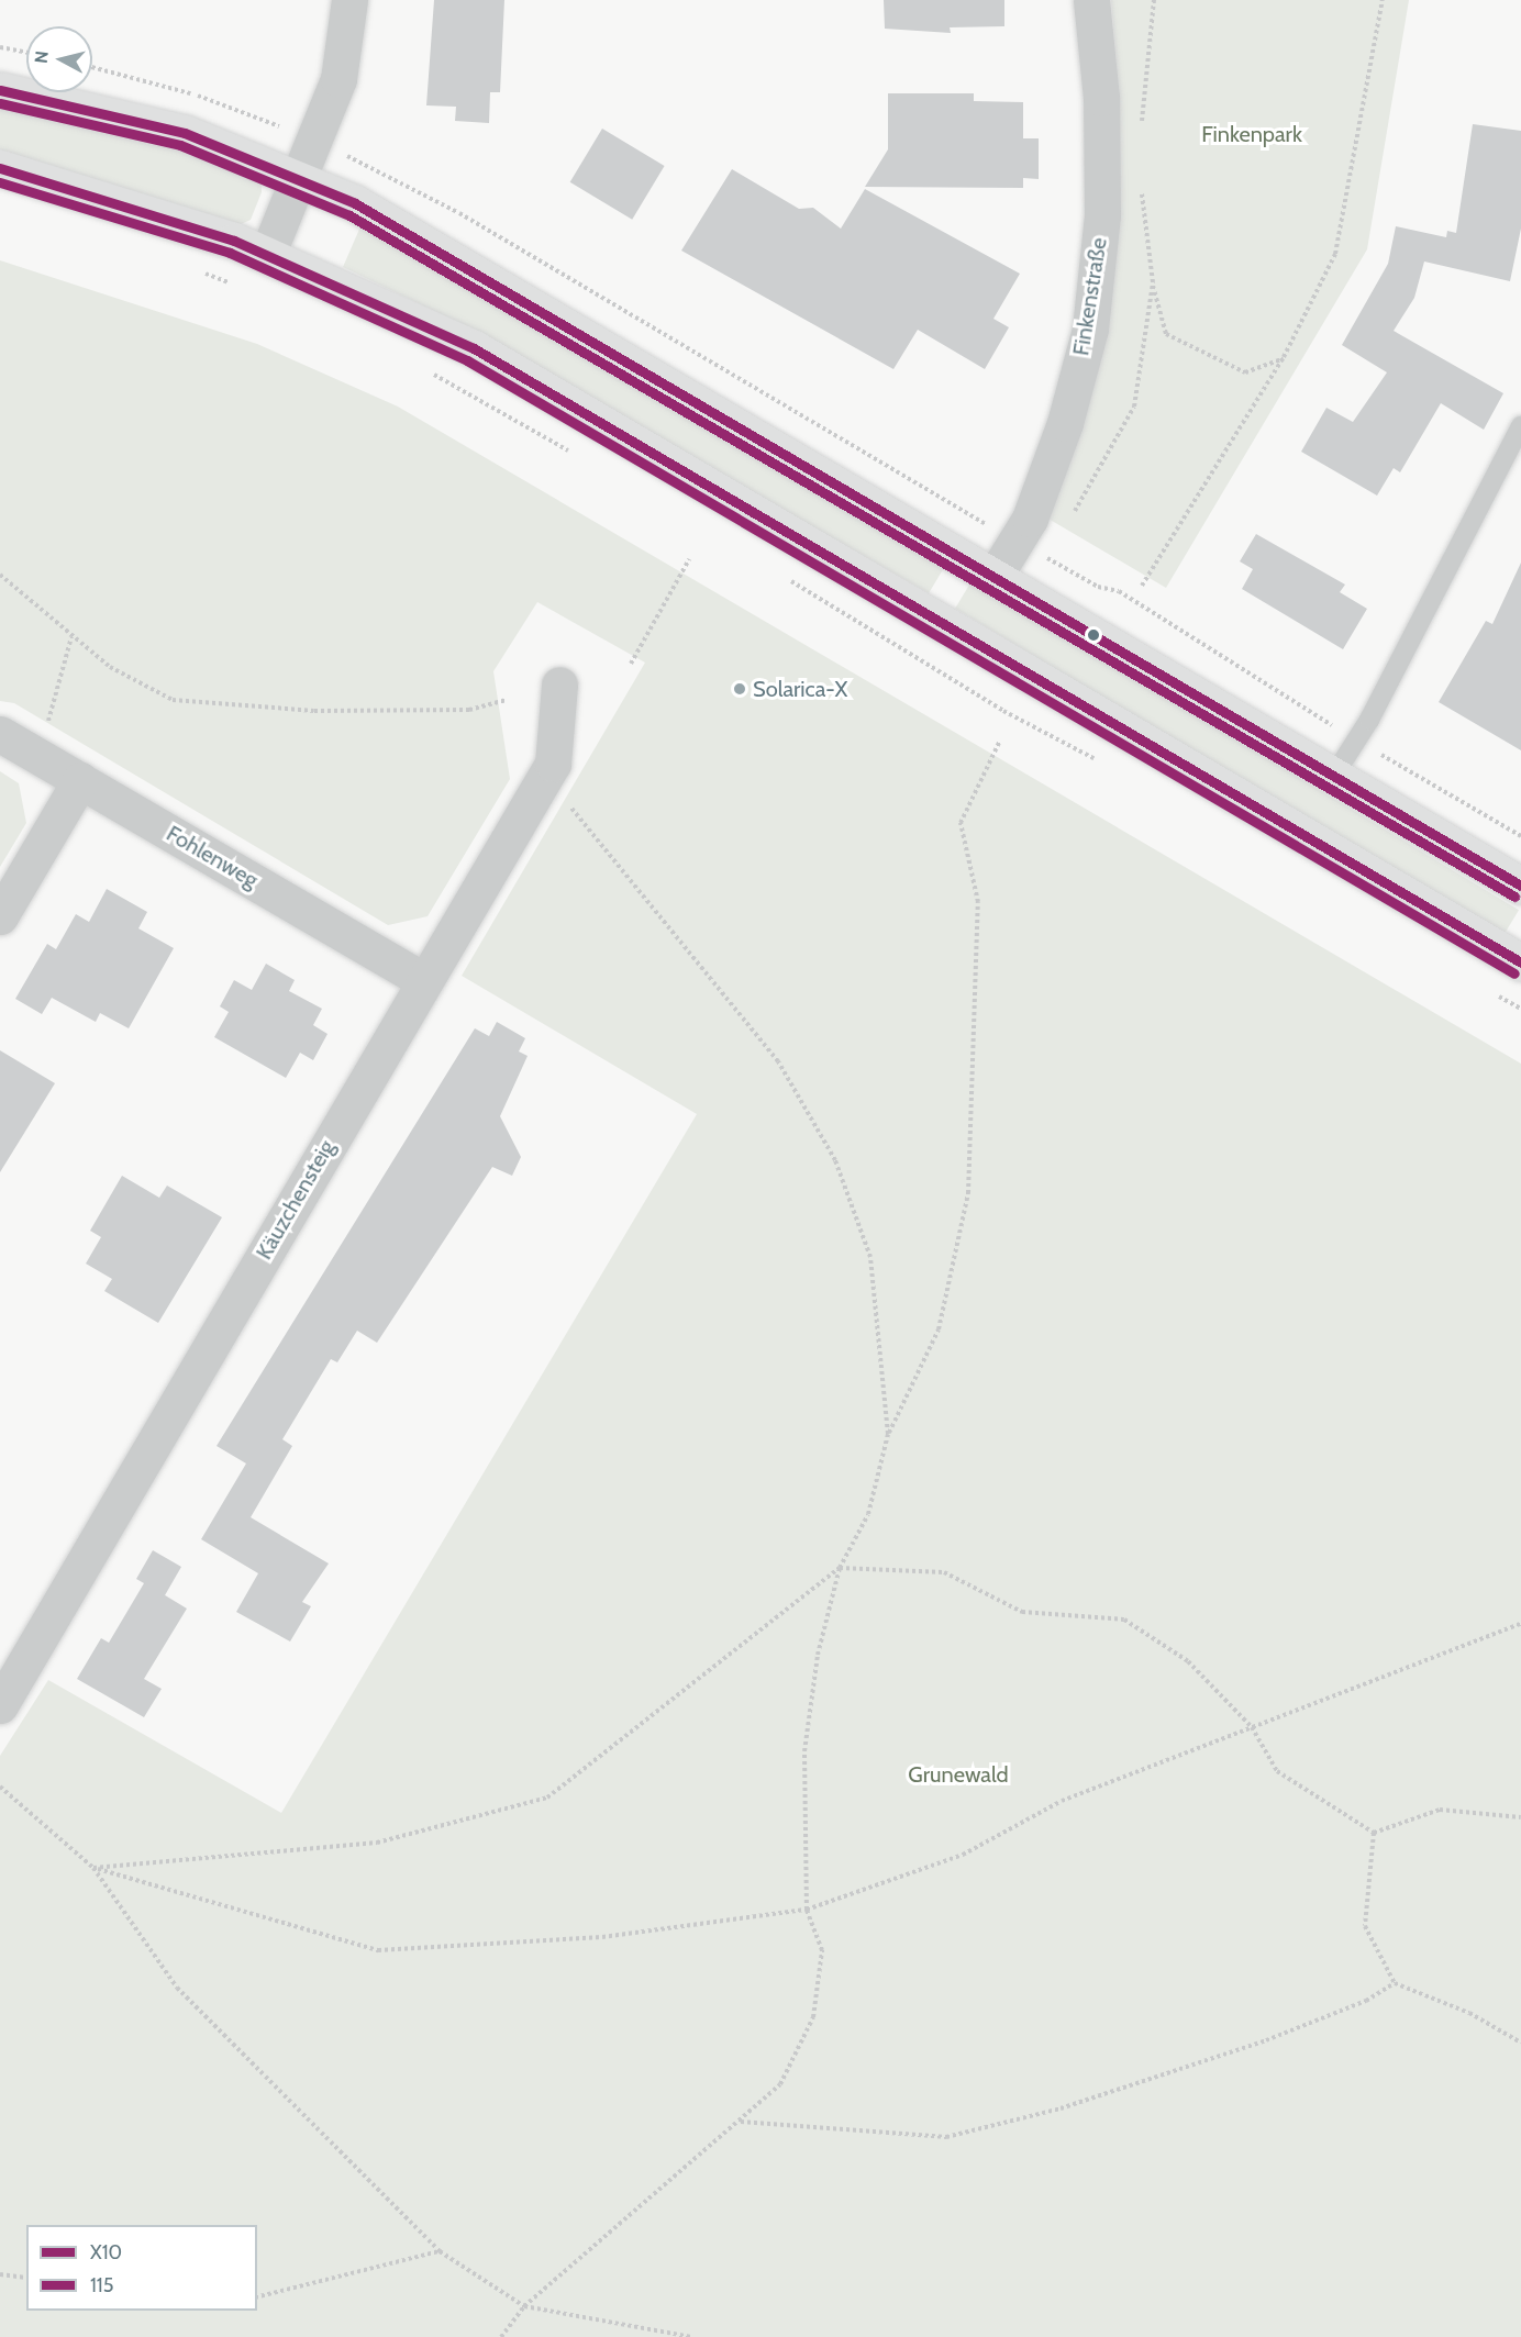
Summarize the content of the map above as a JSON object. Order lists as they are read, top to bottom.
{
  "streets": {
    "street": ["Finkenstraße", "Fohlenweg", "Käuzchensteig"]
  },
  "crossings": [
    ["Fohlenweg", "Käuzchensteig"]
  ],
  "parks": ["Finkenpark", "Grunewald"],
  "places": ["Solarica-X"],
  "lines": ["transit line X10", "transit line 115"],
  "legend": ["X10", "115"],
  "north": "left"
}
